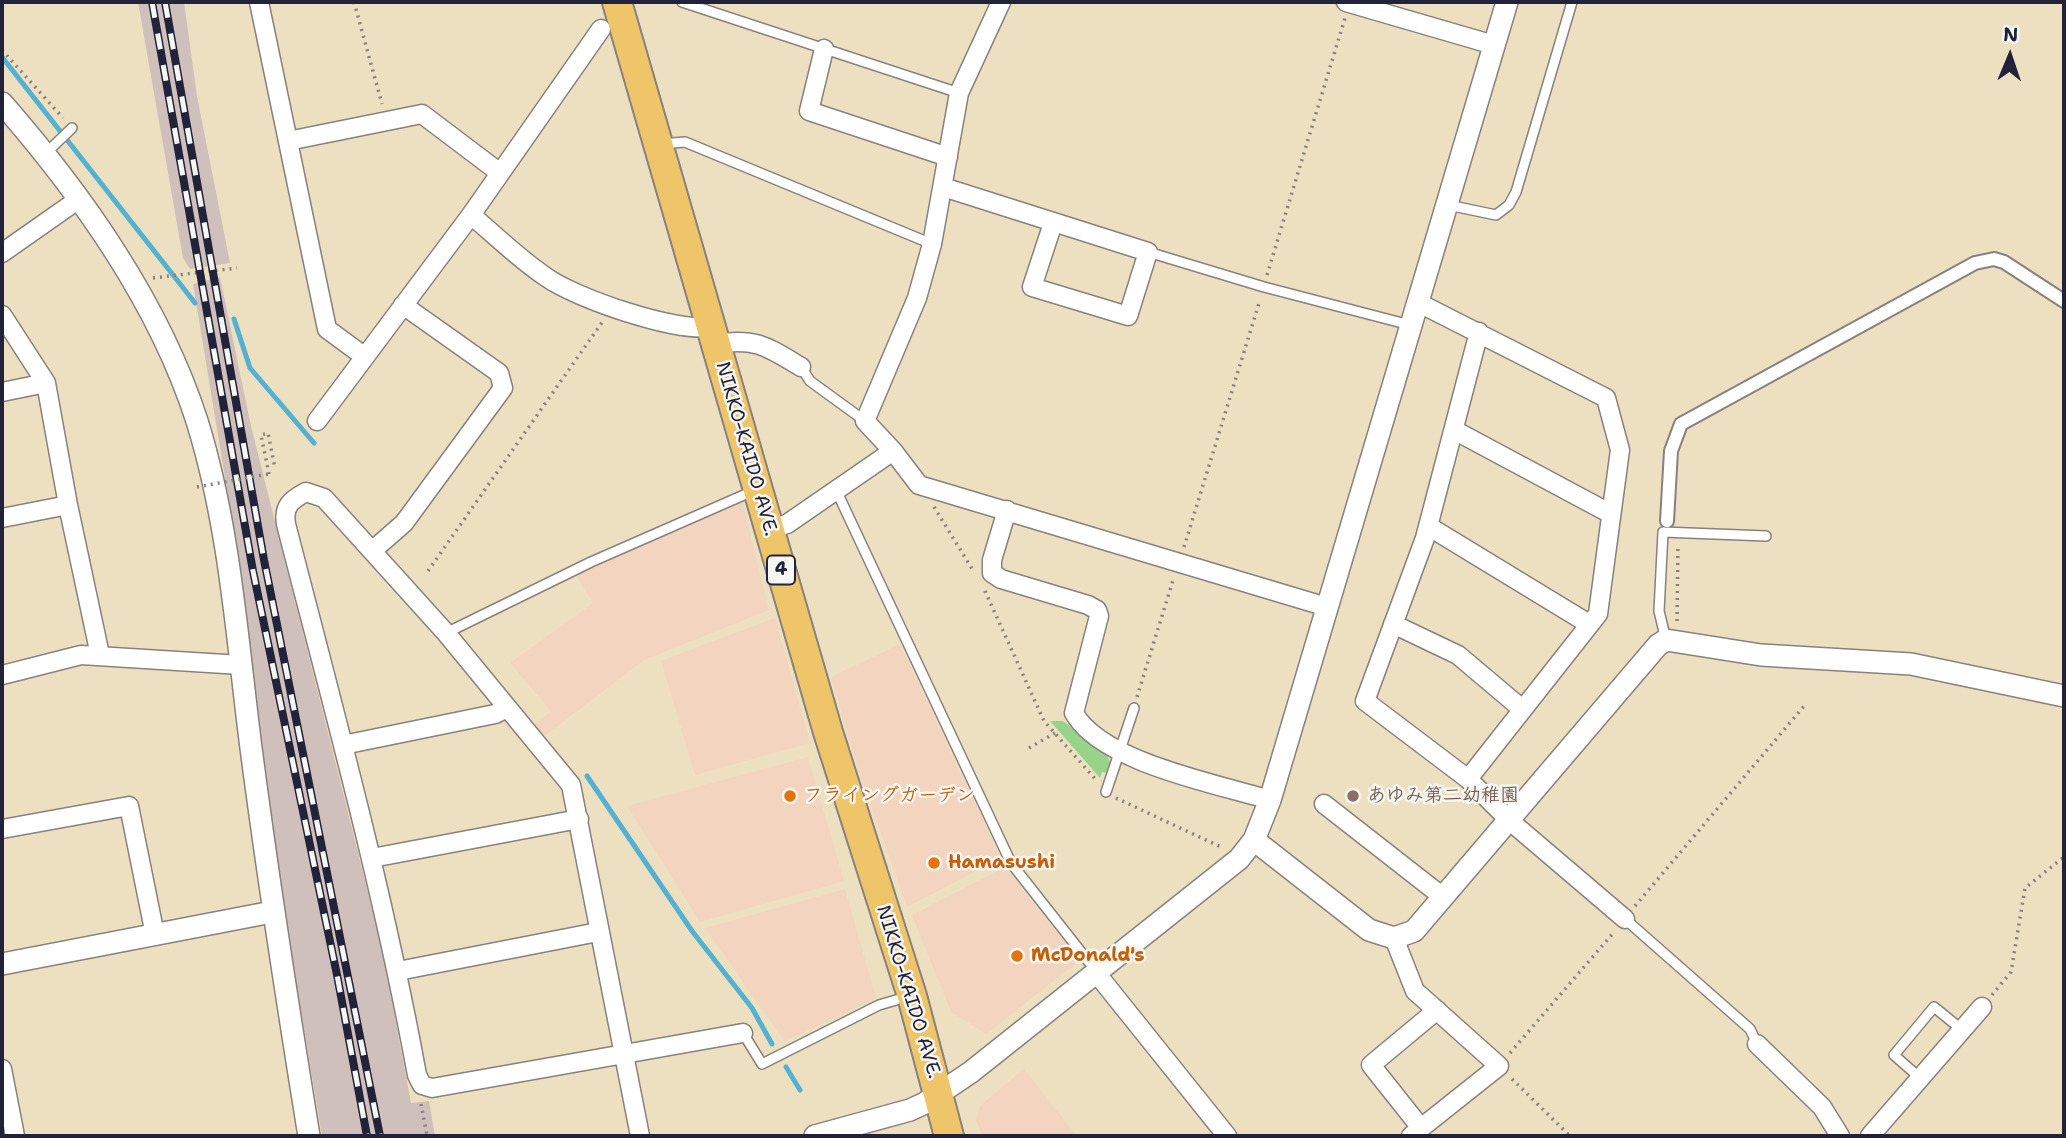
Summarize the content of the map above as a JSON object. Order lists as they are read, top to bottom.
{
  "streets": {
    "highway": ["NIKKO-KAIDO AVE.", "4"]
  },
  "places": [
    "フライングガーデン",
    "あゆみ第二幼稚園",
    "Hamasushi",
    "McDonald's"
  ],
  "north": "top"
}
